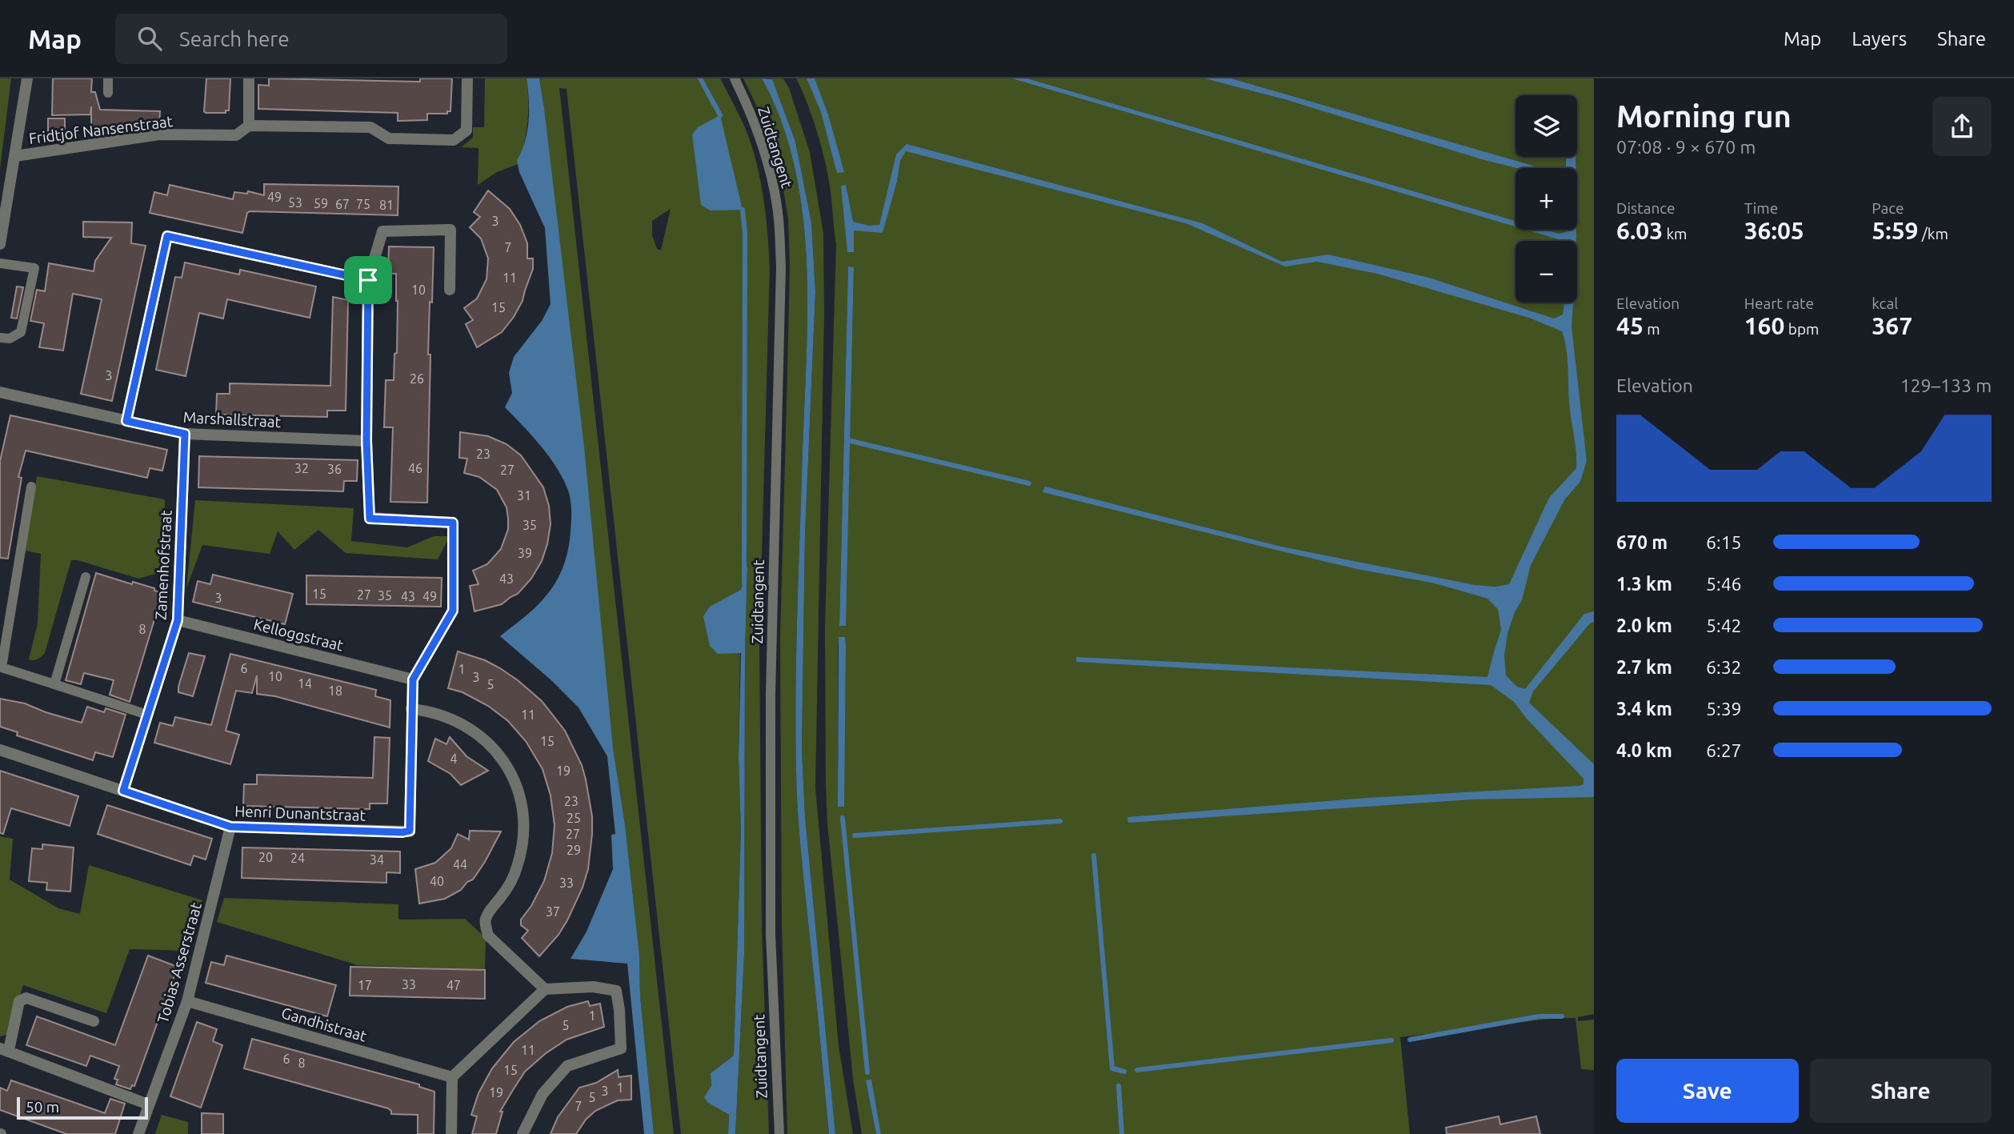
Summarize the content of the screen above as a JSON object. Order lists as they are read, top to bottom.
{
  "streets": {
    "street": [
      "Fridtjof Nansenstraat",
      "Marshallstraat",
      "Zamenhofstraat",
      "Kelloggstraat",
      "Henri Dunantstraat",
      "Tobias Asserstraat",
      "Gandhistraat"
    ],
    "lane": ["Zuidtangent"]
  },
  "crossings": [
    ["Marshallstraat", "Zamenhofstraat"],
    ["Zamenhofstraat", "Kelloggstraat"],
    ["Zamenhofstraat", "Henri Dunantstraat"],
    ["Henri Dunantstraat", "Tobias Asserstraat"],
    ["Tobias Asserstraat", "Gandhistraat"]
  ],
  "house_numbers": [
    "49",
    "53",
    "59",
    "67",
    "75",
    "81",
    "3",
    "7",
    "11",
    "10",
    "15",
    "3",
    "26",
    "23",
    "32",
    "46",
    "36",
    "27",
    "31",
    "35",
    "39",
    "43",
    "15",
    "27",
    "35",
    "43",
    "49",
    "3",
    "8",
    "6",
    "1",
    "10",
    "3",
    "14",
    "5",
    "18",
    "11",
    "15",
    "4",
    "19",
    "23",
    "25",
    "27",
    "29",
    "20",
    "24",
    "34",
    "44",
    "40",
    "33",
    "37",
    "33",
    "17",
    "47",
    "1",
    "5",
    "11",
    "6",
    "8",
    "15",
    "1",
    "3",
    "19",
    "5",
    "7"
  ],
  "scale_bar": "50 m",
  "page": {
    "header": "Map",
    "search": "Search here",
    "nav": ["Map", "Layers", "Share"],
    "heading": ["Morning run", "07:08 · 9 × 670 m"],
    "map_buttons": ["+", "−"],
    "stats": [
      ["Distance", "6.03 km"],
      ["Time", "36:05"],
      ["Pace", "5:59 /km"],
      ["Elevation", "45 m"],
      ["Heart rate", "160 bpm"],
      ["kcal", "367"]
    ],
    "chart": ["Elevation", "129–133 m"],
    "list": [
      {
        "name": "670 m",
        "note": "6:15"
      },
      {
        "name": "1.3 km",
        "note": "5:46"
      },
      {
        "name": "2.0 km",
        "note": "5:42"
      },
      {
        "name": "2.7 km",
        "note": "6:32"
      },
      {
        "name": "3.4 km",
        "note": "5:39"
      },
      {
        "name": "4.0 km",
        "note": "6:27"
      }
    ],
    "buttons": ["Save", "Share"],
    "scale": "50 m"
  }
}
